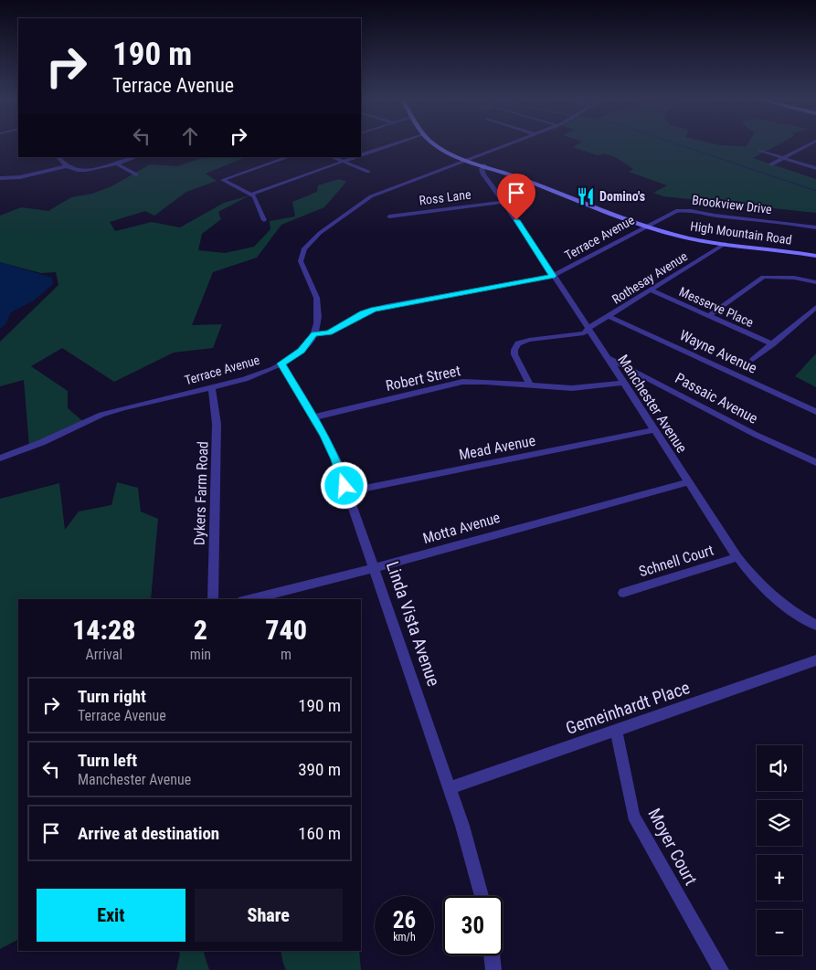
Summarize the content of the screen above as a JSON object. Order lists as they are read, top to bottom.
{
  "streets": {
    "street": [
      "Ross Lane",
      "Brookview Drive",
      "High Mountain Road",
      "Terrace Avenue",
      "Rothesay Avenue",
      "Messerve Place",
      "Wayne Avenue",
      "Robert Street",
      "Passaic Avenue",
      "Manchester Avenue",
      "Mead Avenue",
      "Dykers Farm Road",
      "Motta Avenue",
      "Schnell Court",
      "Linda Vista Avenue",
      "Gemeinhardt Place",
      "Moyer Court"
    ]
  },
  "crossings": [
    ["Ross Lane", "Manchester Avenue"],
    ["Brookview Drive", "High Mountain Road"],
    ["Brookview Drive", "Terrace Avenue"],
    ["High Mountain Road", "Terrace Avenue"],
    ["High Mountain Road", "Rothesay Avenue"],
    ["High Mountain Road", "Manchester Avenue"],
    ["Terrace Avenue", "Manchester Avenue"],
    ["Terrace Avenue", "Dykers Farm Road"],
    ["Terrace Avenue", "Linda Vista Avenue"],
    ["Rothesay Avenue", "Messerve Place"],
    ["Rothesay Avenue", "Wayne Avenue"],
    ["Rothesay Avenue", "Robert Street"],
    ["Rothesay Avenue", "Manchester Avenue"],
    ["Robert Street", "Manchester Avenue"],
    ["Robert Street", "Linda Vista Avenue"],
    ["Passaic Avenue", "Manchester Avenue"],
    ["Manchester Avenue", "Mead Avenue"],
    ["Manchester Avenue", "Motta Avenue"],
    ["Manchester Avenue", "Schnell Court"],
    ["Mead Avenue", "Linda Vista Avenue"],
    ["Motta Avenue", "Linda Vista Avenue"],
    ["Linda Vista Avenue", "Gemeinhardt Place"],
    ["Gemeinhardt Place", "Moyer Court"]
  ],
  "places": {
    "restaurant": ["Domino's"]
  },
  "page": {
    "turn": ["190 m", "Terrace Avenue"],
    "eta": [
      "14:28",
      "Arrival",
      "2",
      "min",
      "740",
      "m"
    ],
    "list": [
      {
        "name": "Turn right",
        "note": "Terrace Avenue",
        "value": "190 m"
      },
      {
        "name": "Turn left",
        "note": "Manchester Avenue",
        "value": "390 m"
      },
      {
        "name": "Arrive at destination",
        "value": "160 m"
      }
    ],
    "map_buttons": ["+", "−"],
    "buttons": ["Exit", "Share"],
    "speed": "26 km/h",
    "limit": "30"
  }
}
